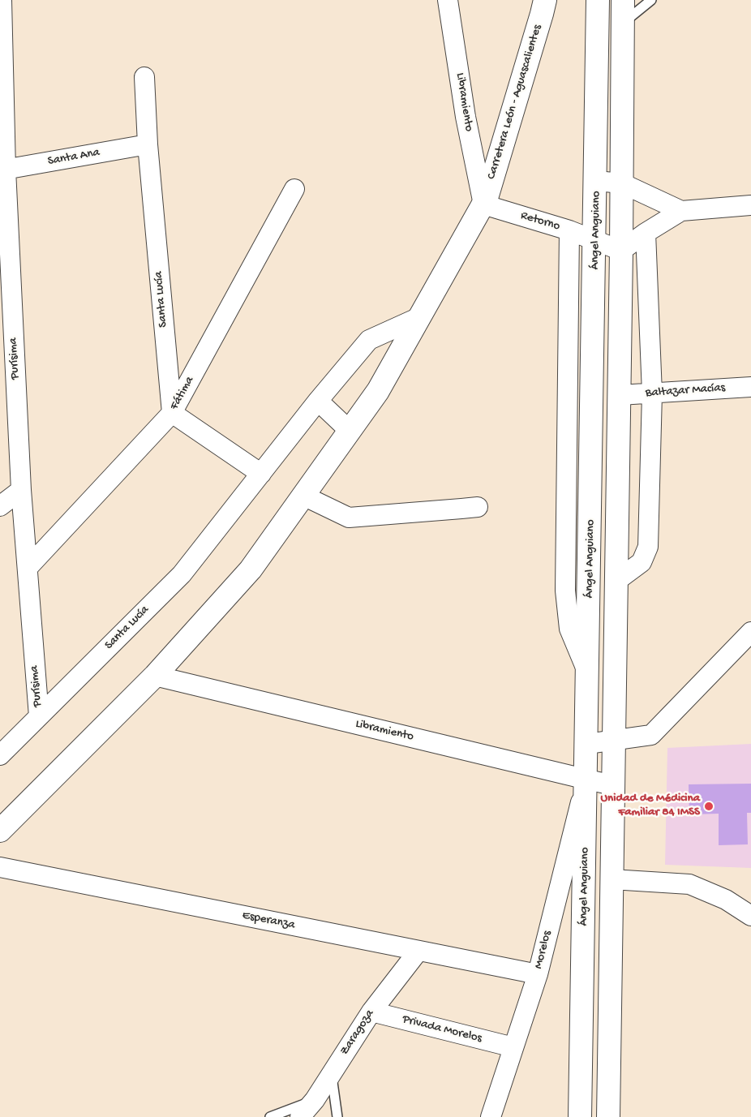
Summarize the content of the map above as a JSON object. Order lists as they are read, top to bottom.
{
  "streets": {
    "street": [
      "Libramiento",
      "Carretera León - Aguascalientes",
      "Santa Ana",
      "Retorno",
      "Ángel Anguiano",
      "Santa Lucía",
      "Purísima",
      "Baltazar Macías",
      "Fátima",
      "Esperanza",
      "Morelos",
      "Privada Morelos",
      "Zaragoza"
    ]
  },
  "crossings": [
    ["Libramiento", "Carretera León - Aguascalientes"],
    ["Libramiento", "Retorno"],
    ["Libramiento", "Ángel Anguiano"],
    ["Libramiento", "Morelos"],
    ["Carretera León - Aguascalientes", "Retorno"],
    ["Carretera León - Aguascalientes", "Santa Lucía"],
    ["Santa Ana", "Santa Lucía"],
    ["Santa Ana", "Purísima"],
    ["Retorno", "Ángel Anguiano"],
    ["Ángel Anguiano", "Baltazar Macías"],
    ["Ángel Anguiano", "Morelos"],
    ["Santa Lucía", "Purísima"],
    ["Santa Lucía", "Fátima"],
    ["Purísima", "Fátima"],
    ["Esperanza", "Morelos"],
    ["Esperanza", "Zaragoza"],
    ["Morelos", "Privada Morelos"],
    ["Privada Morelos", "Zaragoza"]
  ],
  "places": ["Unidad de Médicina Familiar 84 IMSS"]
}
